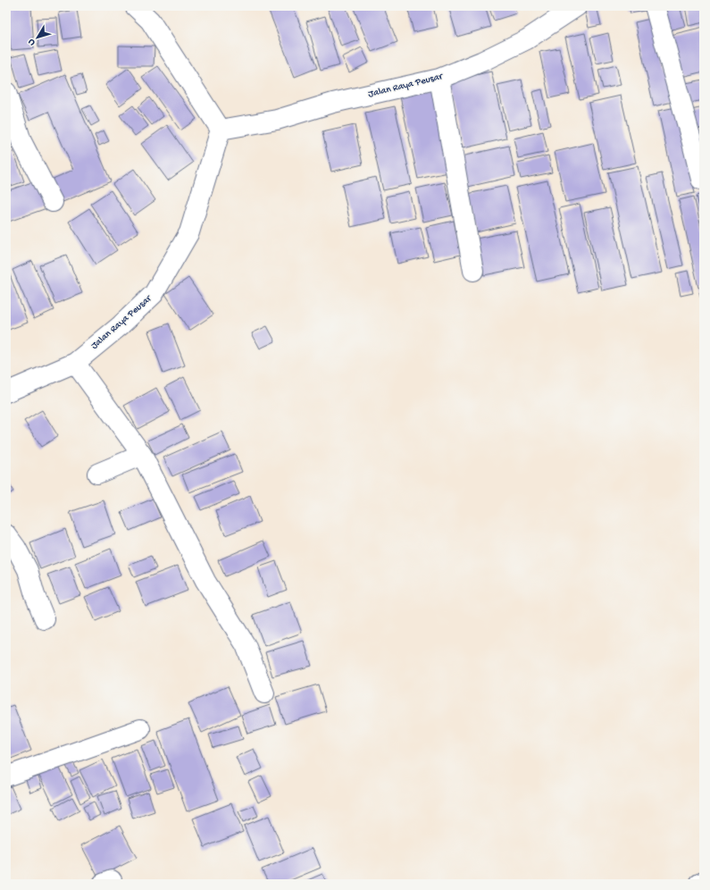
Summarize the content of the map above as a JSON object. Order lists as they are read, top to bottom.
{
  "streets": {
    "street": ["Jalan Raya Peusar"]
  },
  "north": "bottom left"
}
